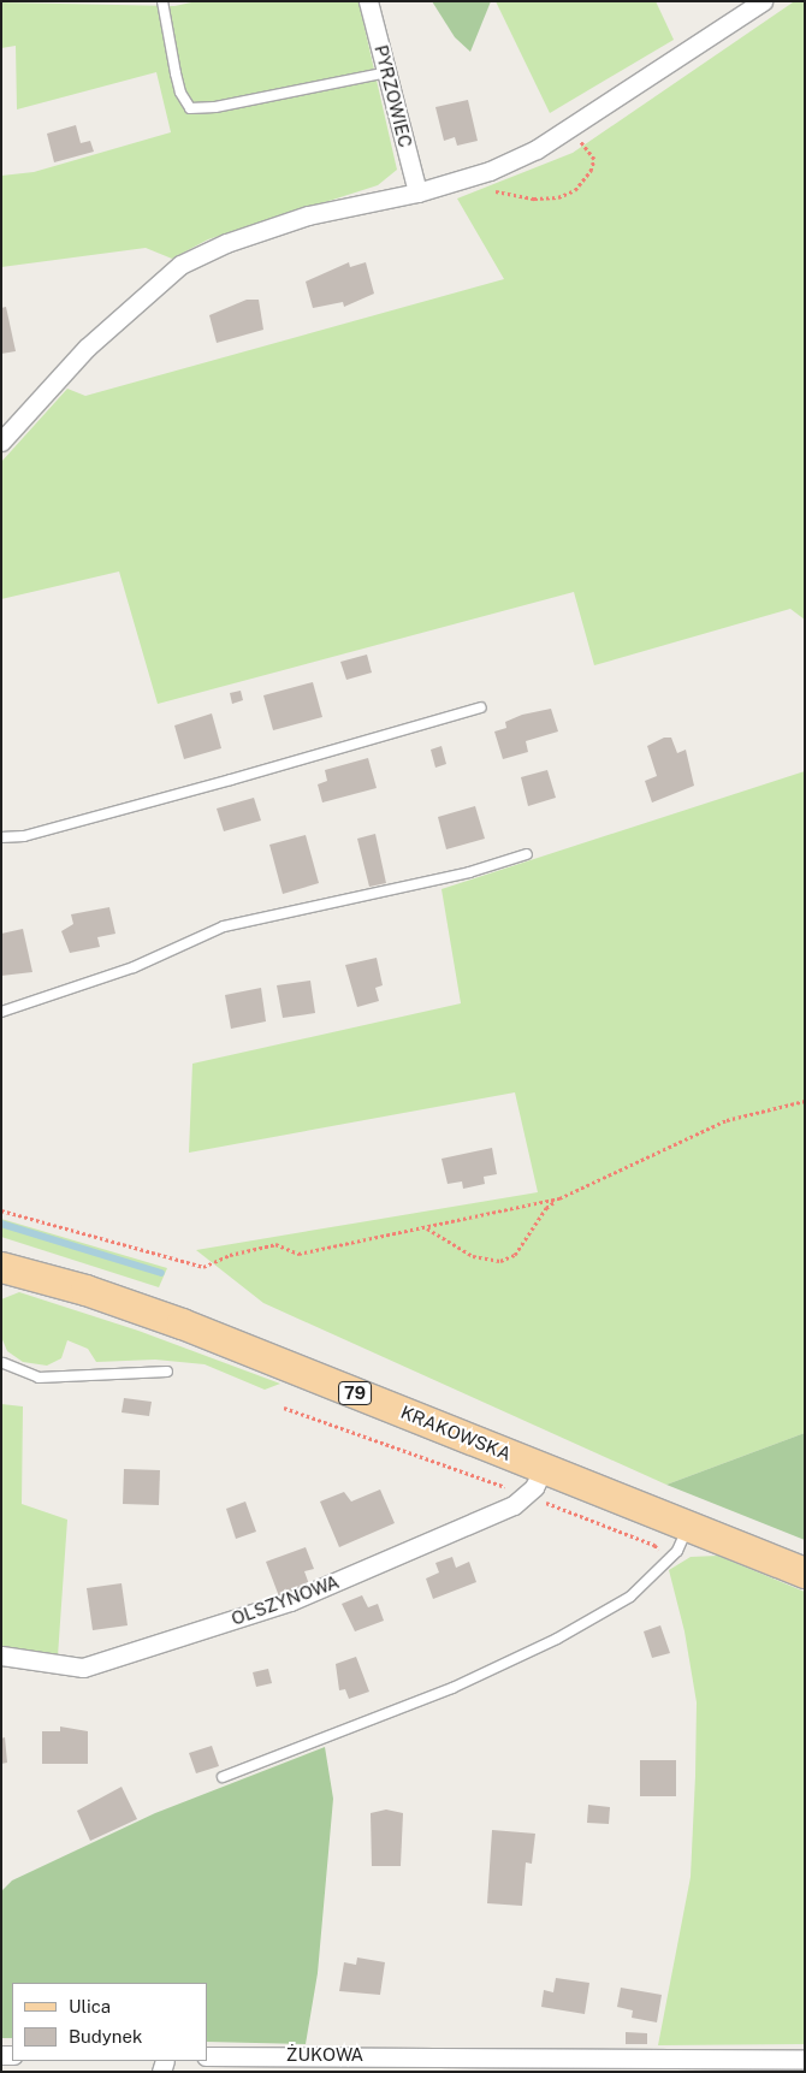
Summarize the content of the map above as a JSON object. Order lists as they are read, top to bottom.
{
  "streets": {
    "main road": ["79", "KRAKOWSKA"],
    "street": ["PYRZOWIEC", "OLSZYNOWA", "ŻUKOWA"]
  },
  "crossings": [
    ["KRAKOWSKA", "OLSZYNOWA"]
  ],
  "legend": ["Ulica", "Budynek"]
}
